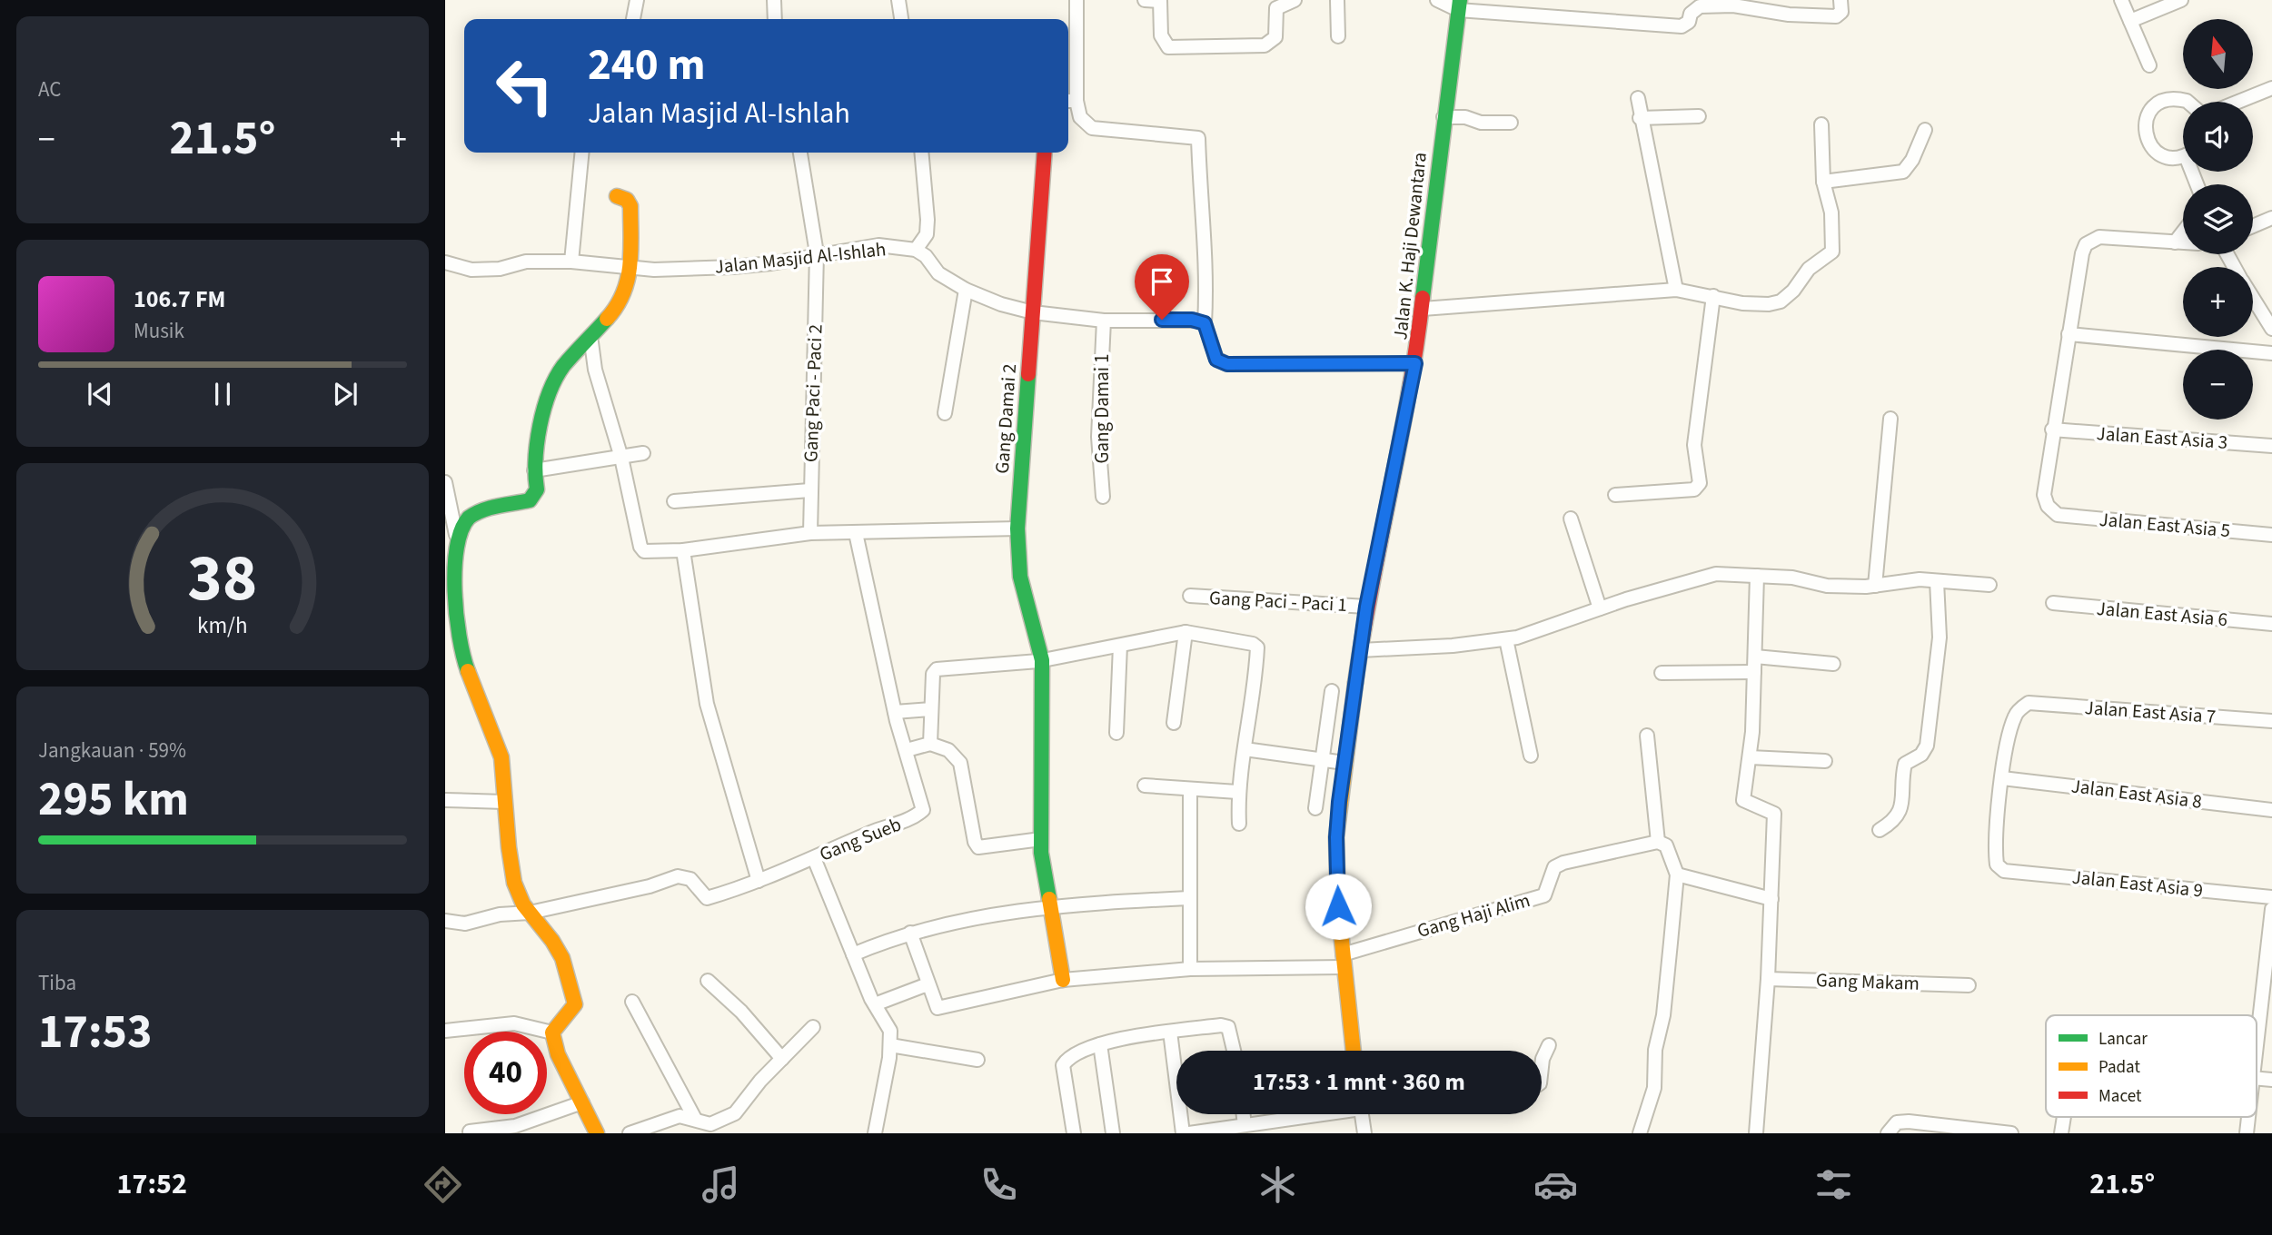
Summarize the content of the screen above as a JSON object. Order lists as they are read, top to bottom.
{
  "streets": {
    "street": [
      "Jalan K. Haji Dewantara",
      "Jalan Masjid Al-Ishlah",
      "Gang Paci - Paci 2",
      "Gang Damai 1",
      "Gang Damai 2",
      "Jalan East Asia 3",
      "Jalan East Asia 5",
      "Gang Paci - Paci 1",
      "Jalan East Asia 6",
      "Jalan East Asia 7",
      "Jalan East Asia 8",
      "Gang Sueb",
      "Jalan East Asia 9",
      "Gang Haji Alim",
      "Gang Makam"
    ]
  },
  "crossings": [
    ["Jalan K. Haji Dewantara", "Gang Paci - Paci 1"],
    ["Jalan K. Haji Dewantara", "Gang Haji Alim"],
    ["Jalan Masjid Al-Ishlah", "Gang Paci - Paci 2"],
    ["Jalan East Asia 3", "Jalan East Asia 5"],
    ["Jalan East Asia 7", "Jalan East Asia 8"],
    ["Jalan East Asia 7", "Jalan East Asia 9"],
    ["Jalan East Asia 8", "Jalan East Asia 9"]
  ],
  "legend": ["Lancar", "Padat", "Macet"],
  "north": "top",
  "page": {
    "tile": [
      "AC",
      ["Jangkauan · 59%", "295 km"],
      ["Tiba", "17:53"]
    ],
    "map_buttons": ["+", "−"],
    "turn": ["240 m", "Jalan Masjid Al-Ishlah"],
    "heat": ["−", "21.5°", "+"],
    "song": ["106.7 FM", "Musik"],
    "limit": "40",
    "trip": "17:53 · 1 mnt · 360 m",
    "tabs": ["17:52", "21.5°"],
    "gauge": ["38", "km/h"]
  }
}
